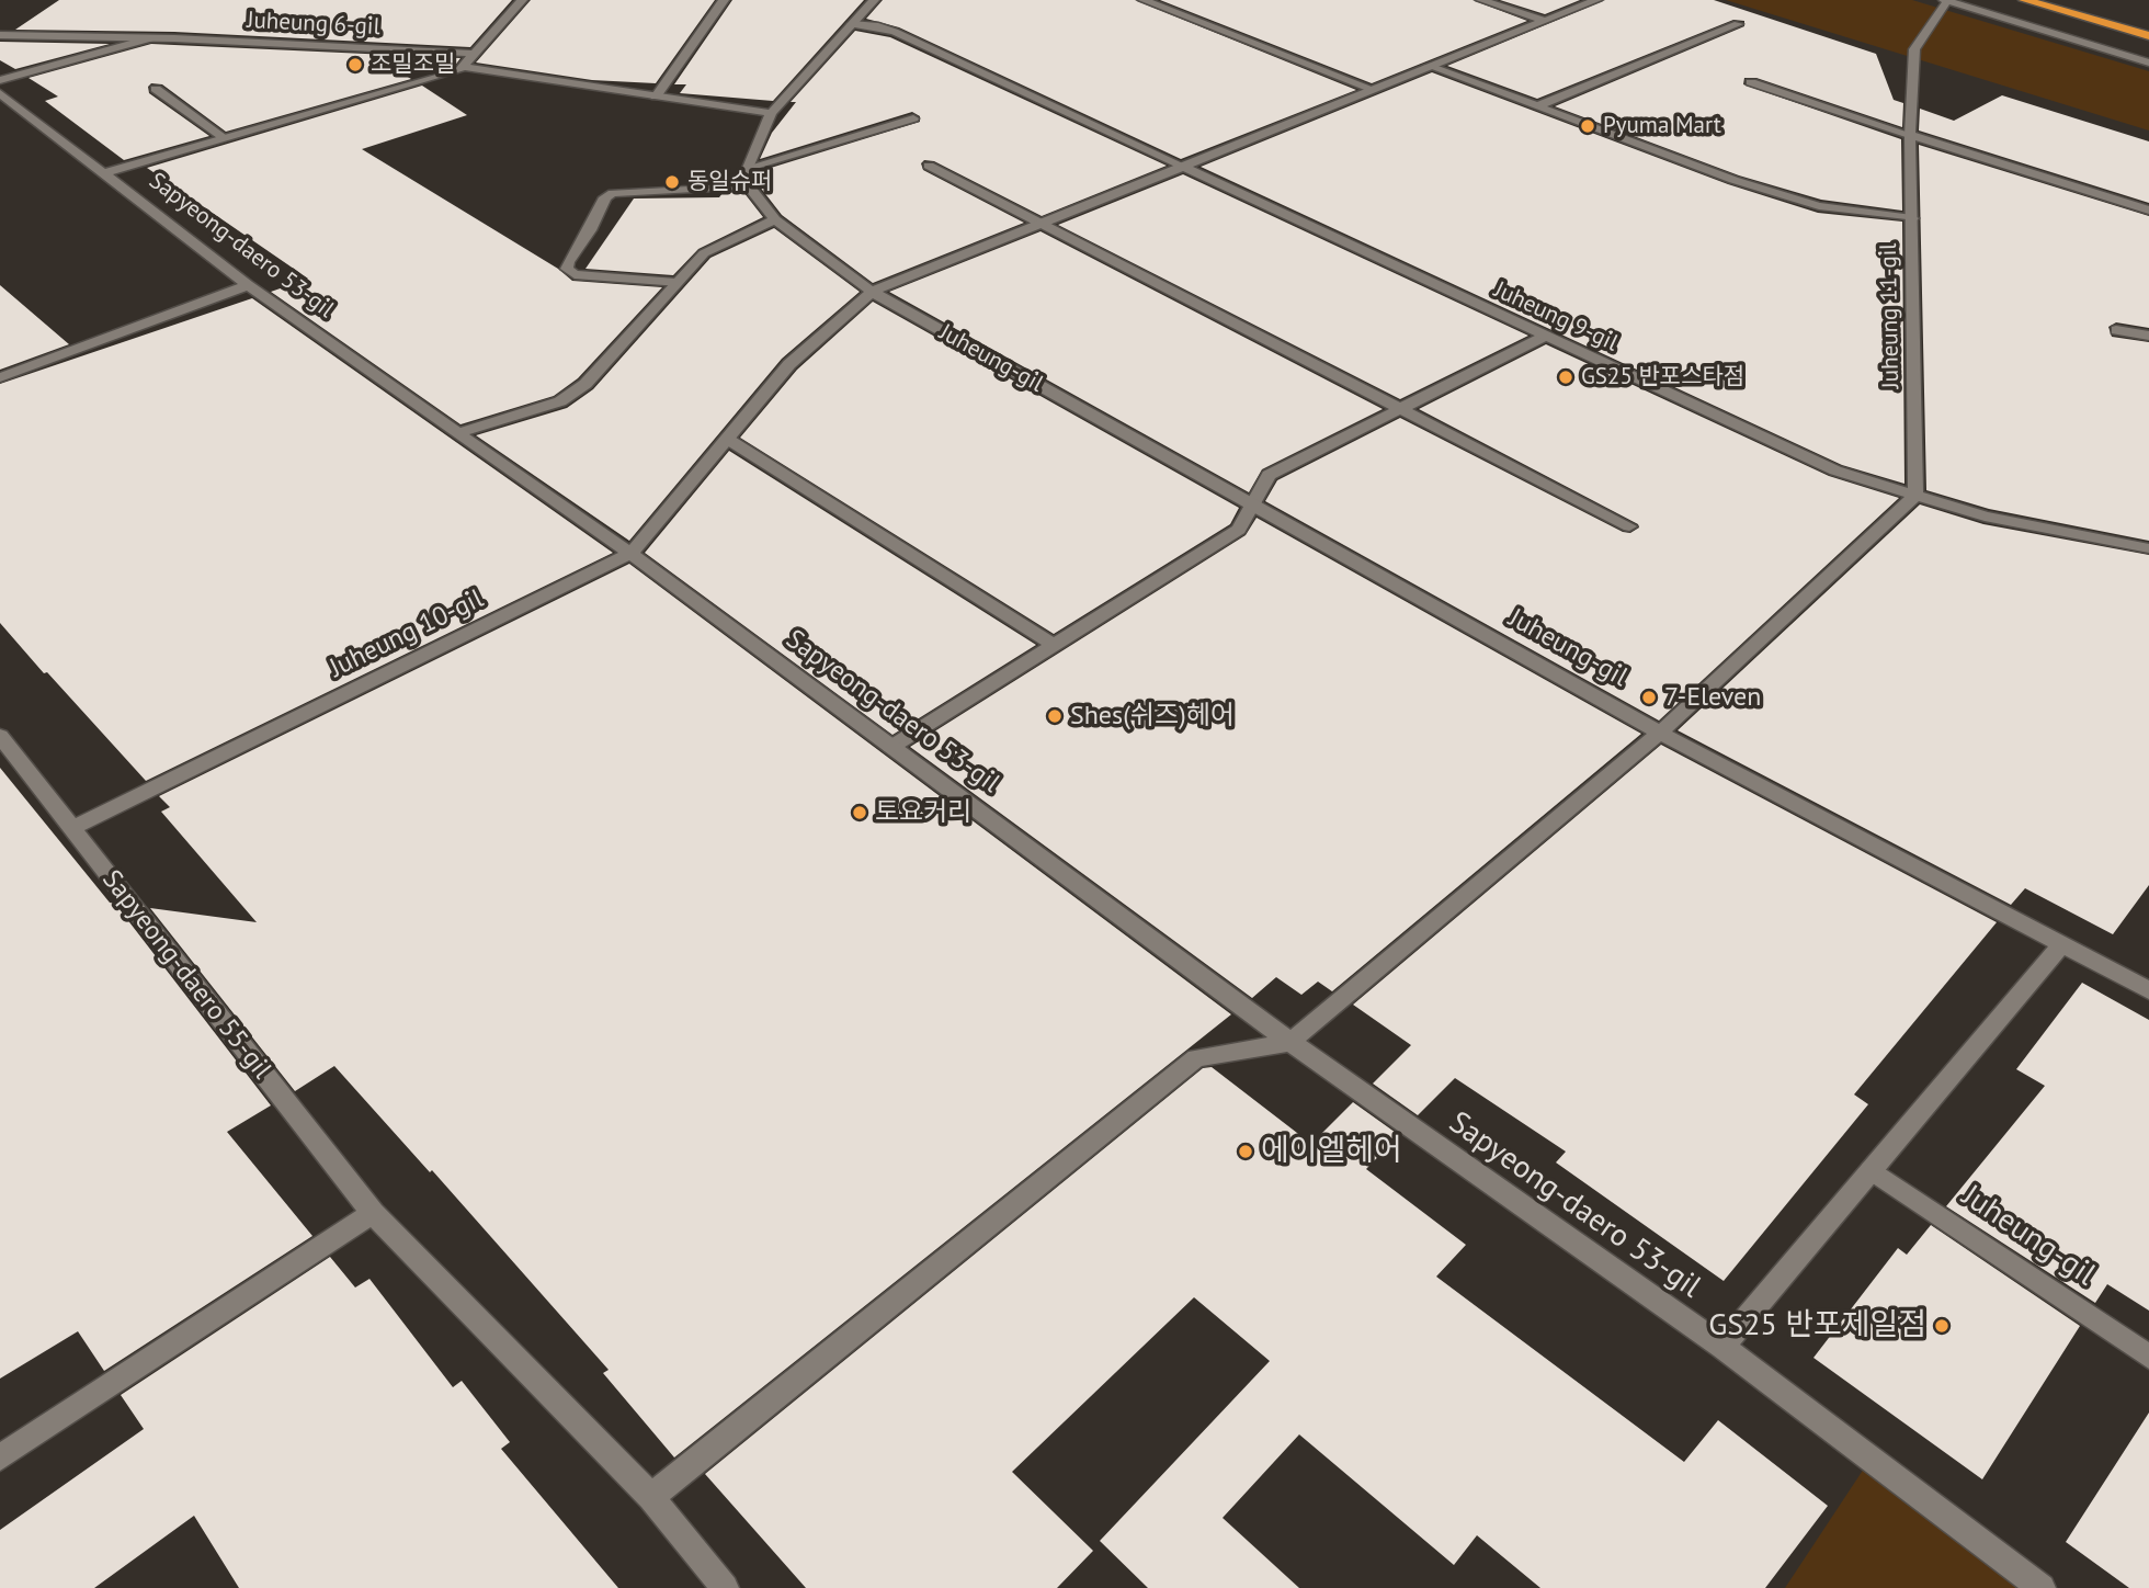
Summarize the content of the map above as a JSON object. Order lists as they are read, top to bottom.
{
  "streets": {
    "street": [
      "Juheung 6-gil",
      "Sapyeong-daero 53-gil",
      "Juheung 11-gil",
      "Juheung 9-gil",
      "Juheung-gil",
      "Juheung 10-gil",
      "Sapyeong-daero 55-gil"
    ]
  },
  "crossings": [
    ["Sapyeong-daero 53-gil", "Juheung 10-gil"],
    ["Juheung 11-gil", "Juheung 9-gil"],
    ["Juheung-gil", "Juheung 10-gil"],
    ["Juheung 10-gil", "Sapyeong-daero 55-gil"]
  ],
  "places": [
    "조밀조밀",
    "Pyuma Mart",
    "동일슈퍼",
    "GS25 반포스타점",
    "7-Eleven",
    "Shes(쉬즈)헤어",
    "토요커리",
    "에이엘헤어",
    "GS25 반포제일점"
  ]
}
